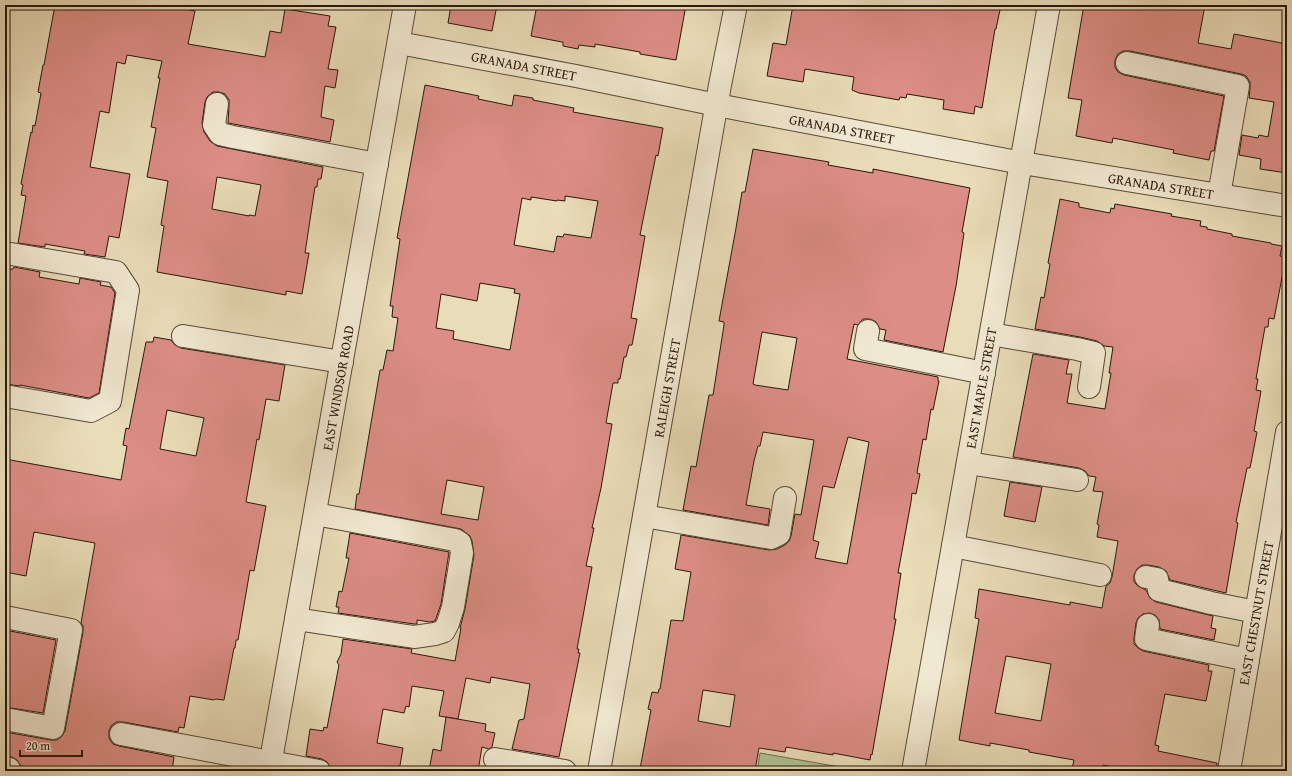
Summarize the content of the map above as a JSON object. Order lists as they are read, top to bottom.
{
  "streets": {
    "street": [
      "GRANADA STREET",
      "EAST WINDSOR ROAD",
      "RALEIGH STREET",
      "EAST MAPLE STREET",
      "EAST CHESTNUT STREET"
    ]
  },
  "crossings": [
    ["GRANADA STREET", "EAST WINDSOR ROAD"],
    ["GRANADA STREET", "RALEIGH STREET"],
    ["GRANADA STREET", "EAST MAPLE STREET"]
  ],
  "scale_bar": "20 m"
}
